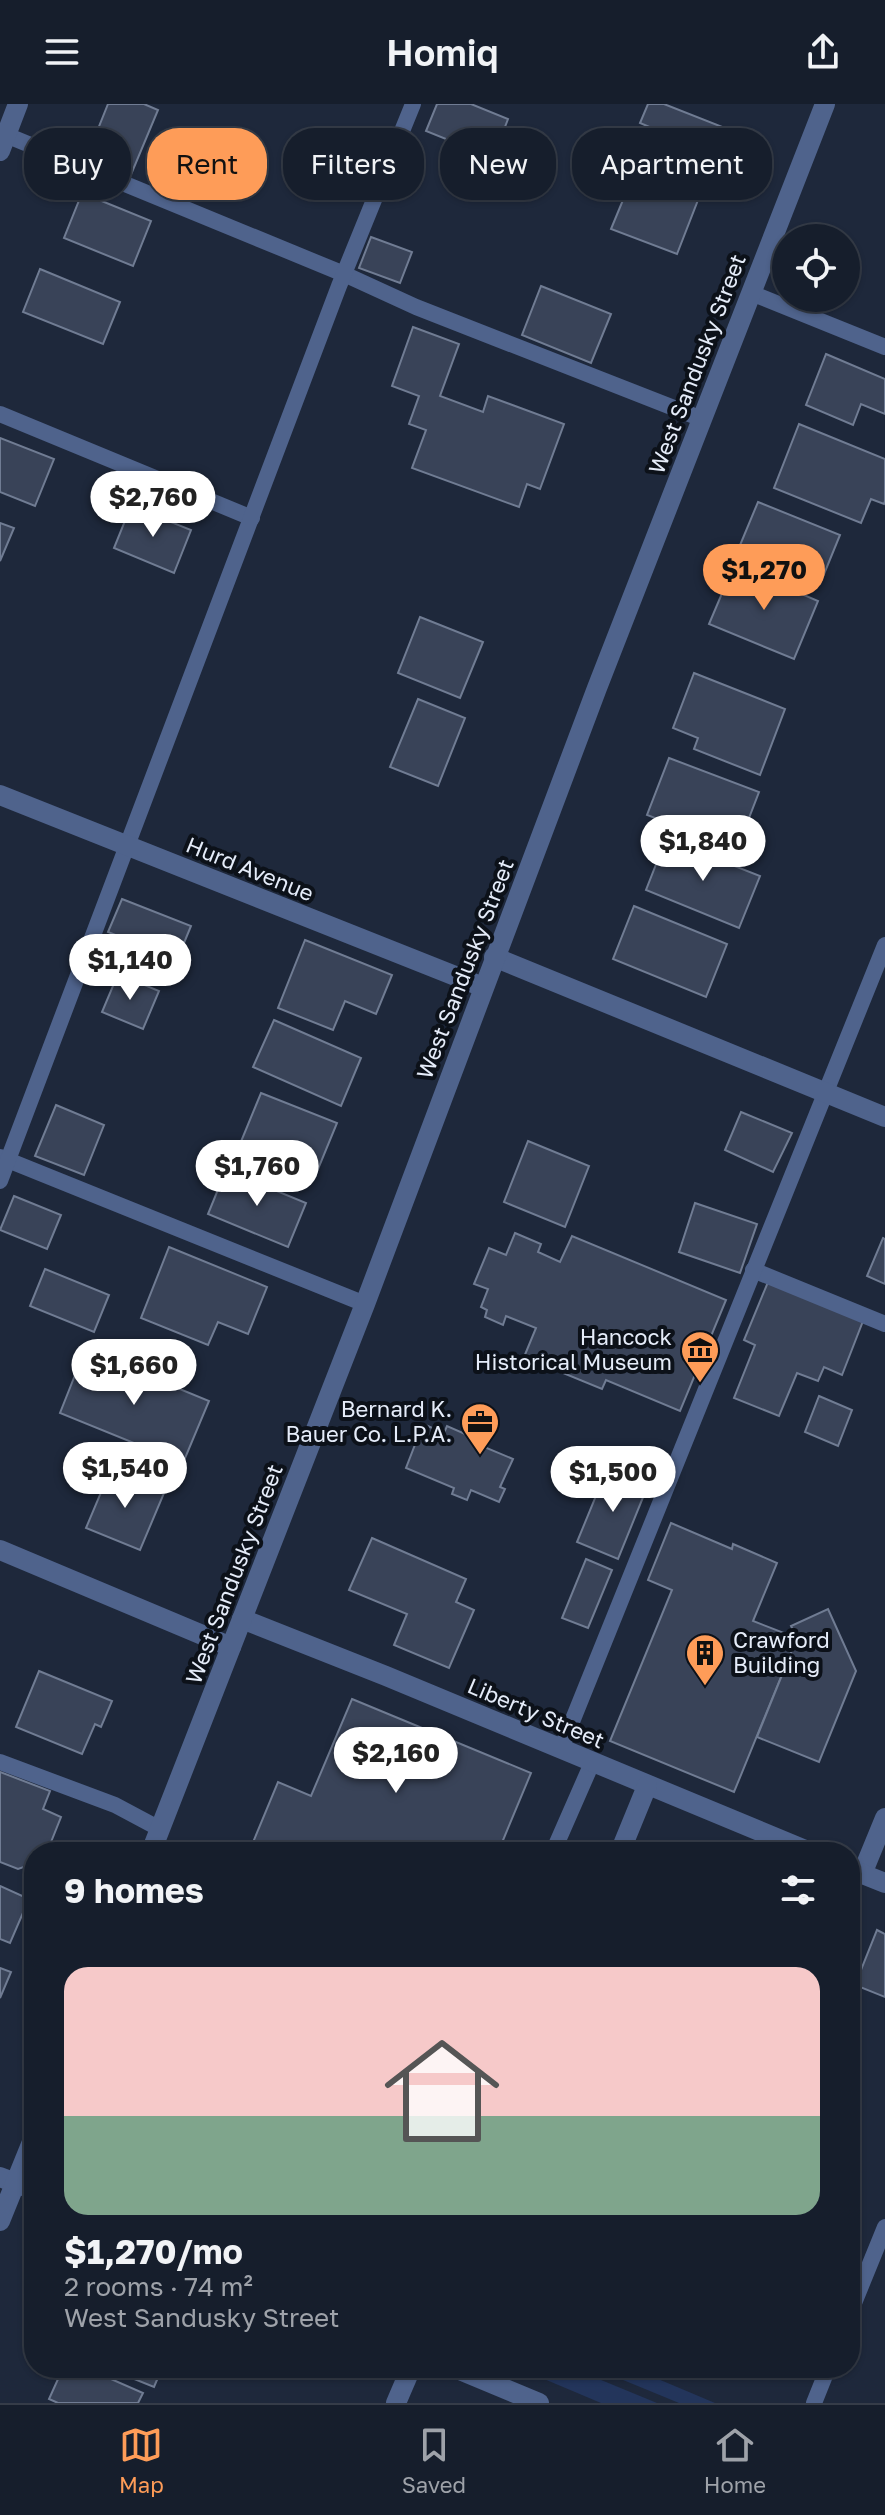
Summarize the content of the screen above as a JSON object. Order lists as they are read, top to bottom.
{
  "streets": {
    "street": ["West Sandusky Street", "Hurd Avenue", "Liberty Street"]
  },
  "crossings": [
    ["West Sandusky Street", "Hurd Avenue"],
    ["West Sandusky Street", "Liberty Street"]
  ],
  "places": {
    "museum": ["Hancock Historical Museum"],
    "office": ["Bernard K. Bauer Co. L.P.A."],
    "building": ["Crawford Building"]
  },
  "page": {
    "header": "Homiq",
    "chip": [
      "Buy",
      "Rent",
      "Filters",
      "New",
      "Apartment"
    ],
    "price": [
      "$2,760",
      "$1,270",
      "$1,840",
      "$1,140",
      "$1,760",
      "$1,660",
      "$1,540",
      "$1,500",
      "$2,160"
    ],
    "heading": "9 homes",
    "list": [
      {
        "name": "$1,270/mo",
        "note": "2 rooms · 74 m² · West Sandusky Street"
      }
    ],
    "tabs": ["Map", "Saved", "Home"]
  }
}
